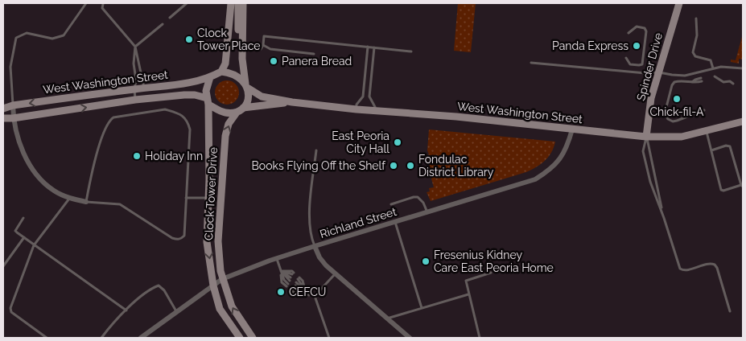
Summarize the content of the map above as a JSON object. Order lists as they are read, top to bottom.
{
  "streets": {
    "main road": ["Spinder Drive", "West Washington Street", "Clock Tower Drive"],
    "street": ["Richland Street"]
  },
  "crossings": [
    ["Spinder Drive", "West Washington Street"],
    ["West Washington Street", "Clock Tower Drive"],
    ["West Washington Street", "Richland Street"],
    ["Clock Tower Drive", "Richland Street"]
  ],
  "places": [
    "Clock Tower Place",
    "Panda Express",
    "Panera Bread",
    "Chick-fil-A",
    "East Peoria City Hall",
    "Holiday Inn",
    "Books Flying Off the Shelf",
    "Fondulac District Library",
    "Fresenius Kidney Care East Peoria Home",
    "CEFCU"
  ]
}
